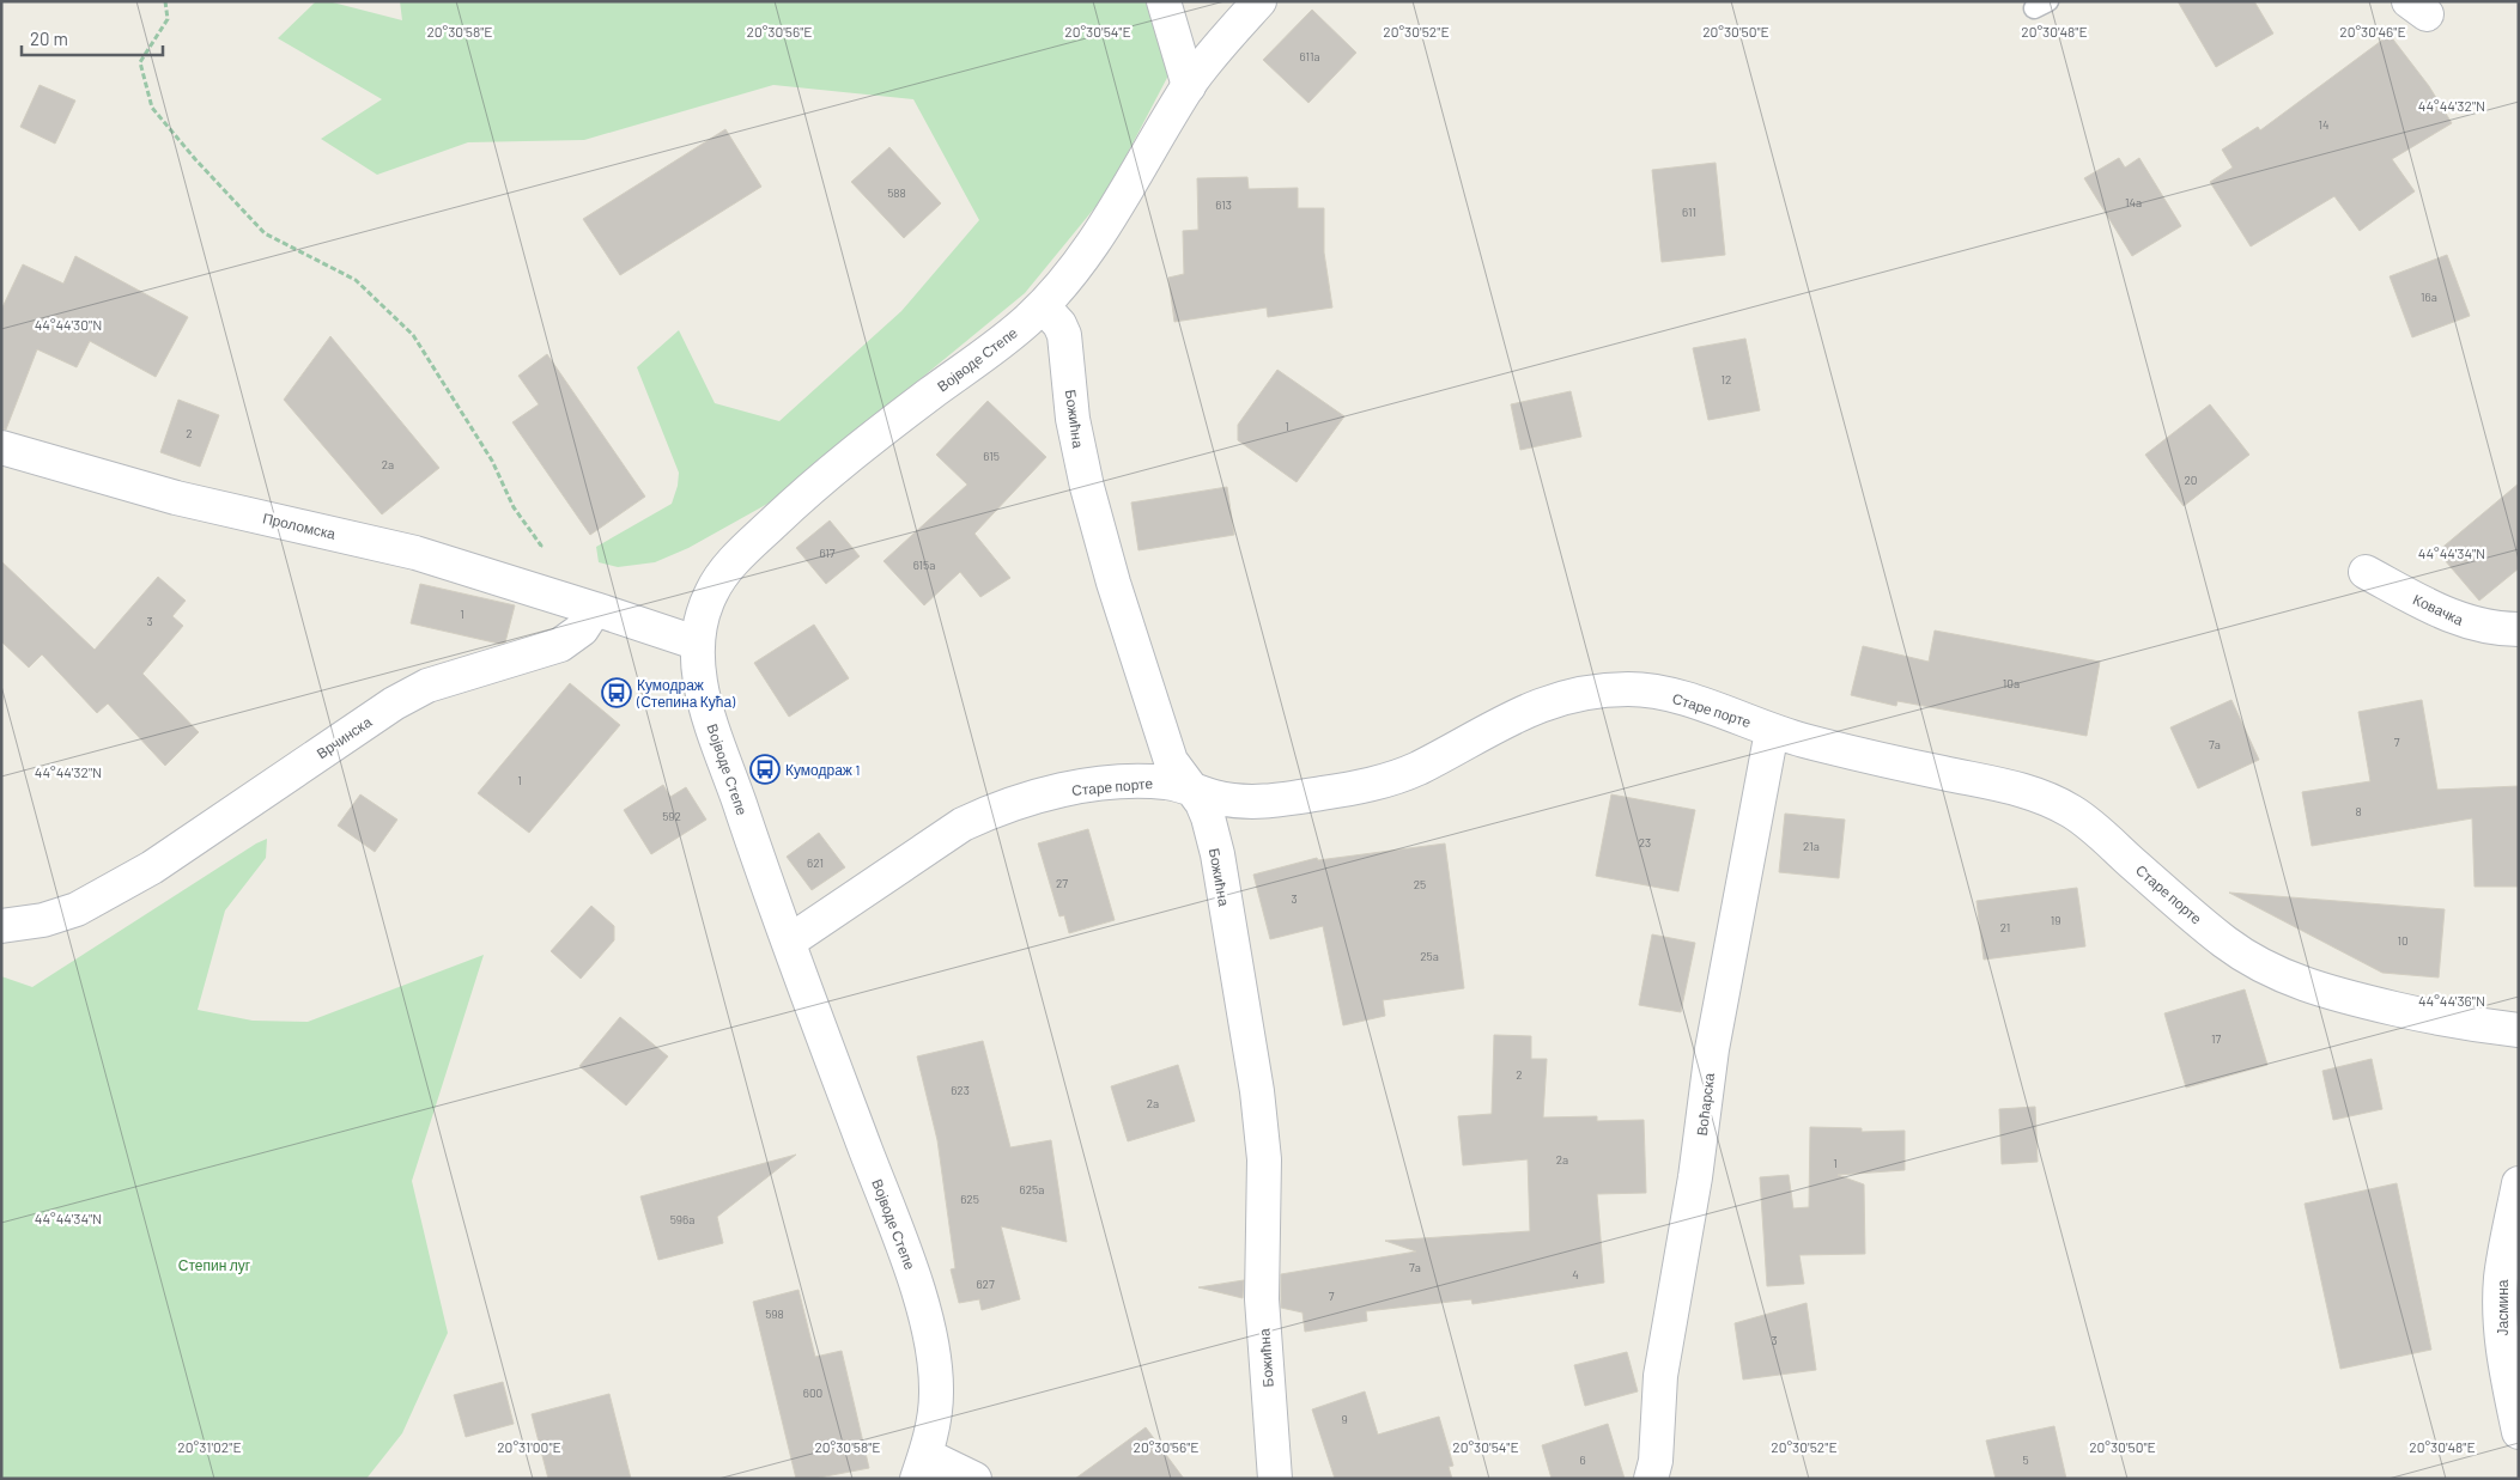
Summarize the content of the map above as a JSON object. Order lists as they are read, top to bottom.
{
  "streets": {
    "street": [
      "Војводе Степе",
      "Божићна",
      "Проломска",
      "Ковачка",
      "Старе порте",
      "Врчинска",
      "Воћарска",
      "Јасмина"
    ]
  },
  "crossings": [
    ["Војводе Степе", "Божићна"],
    ["Војводе Степе", "Старе порте"],
    ["Божићна", "Старе порте"],
    ["Проломска", "Врчинска"],
    ["Старе порте", "Воћарска"]
  ],
  "parks": ["Степин луг"],
  "places": {
    "bus stop": ["Кумодраж (Степина Кућа)", "Кумодраж 1"]
  },
  "house_numbers": [
    "611a",
    "14",
    "588",
    "14a",
    "613",
    "611",
    "16a",
    "12",
    "1",
    "2",
    "615",
    "2a",
    "20",
    "617",
    "615a",
    "1",
    "3",
    "10a",
    "7",
    "7a",
    "1",
    "8",
    "592",
    "23",
    "21a",
    "621",
    "27",
    "25",
    "3",
    "19",
    "21",
    "10",
    "25a",
    "17",
    "2",
    "623",
    "2a",
    "2a",
    "1",
    "625a",
    "625",
    "596a",
    "7a",
    "4",
    "627",
    "7",
    "598",
    "3",
    "600",
    "9",
    "6",
    "5"
  ],
  "scale_bar": "20 m",
  "coordinates": [
    "20°30'58\"E",
    "20°30'56\"E",
    "20°30'54\"E",
    "20°30'52\"E",
    "20°30'50\"E",
    "20°30'48\"E",
    "20°30'46\"E",
    "44°44'32\"N",
    "44°44'30\"N",
    "44°44'34\"N",
    "44°44'36\"N",
    "20°31'02\"E",
    "20°31'00\"E"
  ]
}
